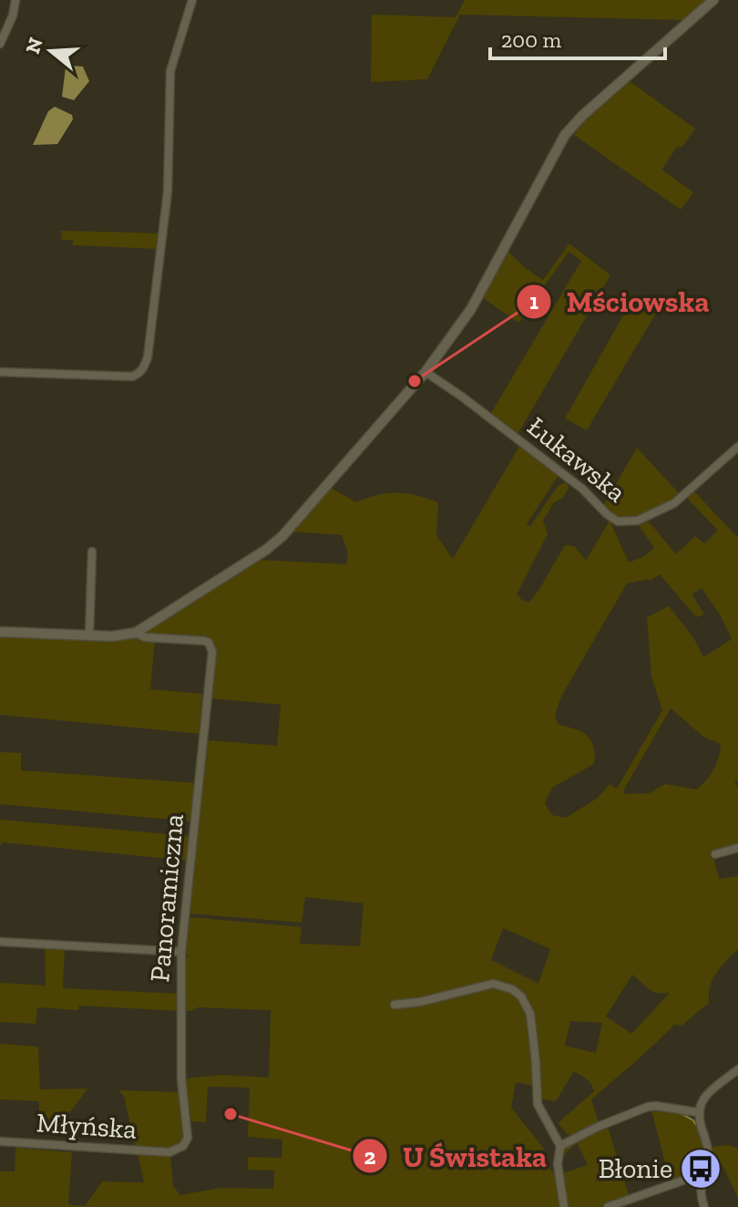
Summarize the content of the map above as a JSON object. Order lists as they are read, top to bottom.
{
  "streets": {
    "street": ["Łukawska", "Panoramiczna", "Młyńska"]
  },
  "crossings": [
    ["Panoramiczna", "Młyńska"]
  ],
  "places": {
    "other": ["Mściowska", "U Świstaka"],
    "bus stop": ["Błonie"]
  },
  "scale_bar": "200 m",
  "north": "left"
}
